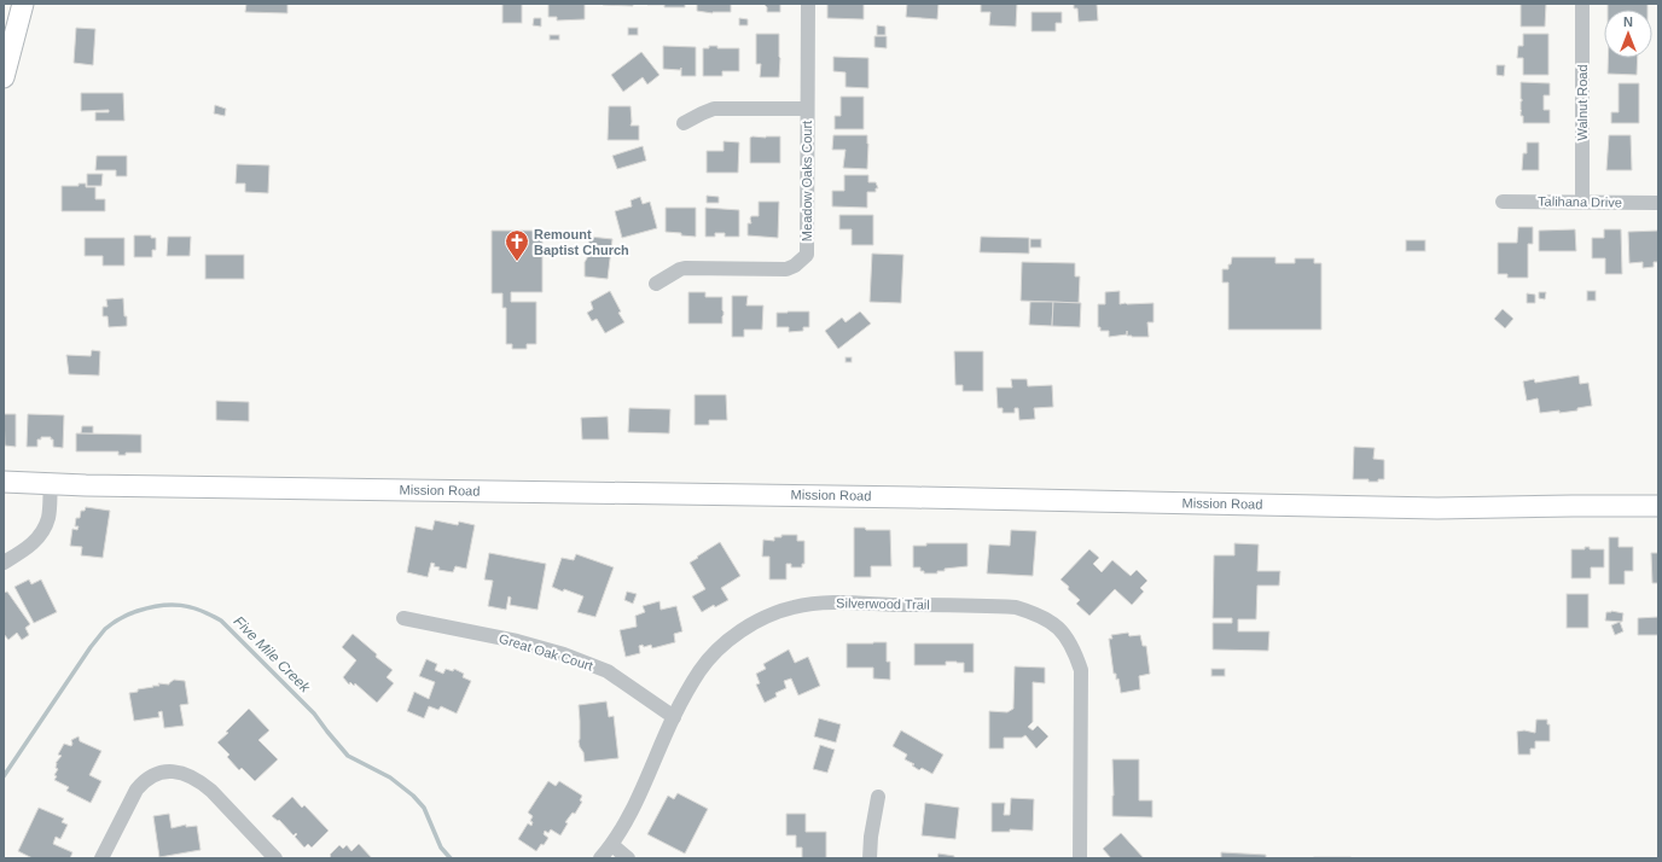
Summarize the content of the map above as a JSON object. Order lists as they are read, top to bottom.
{
  "streets": {
    "street": [
      "Walnut Road",
      "Meadow Oaks Court",
      "Talihana Drive",
      "Mission Road",
      "Silverwood Trail",
      "Great Oak Court"
    ]
  },
  "crossings": [
    ["Walnut Road", "Talihana Drive"],
    ["Silverwood Trail", "Great Oak Court"]
  ],
  "water": ["Five Mile Creek"],
  "places": {
    "church": ["Remount Baptist Church"]
  },
  "north": "top"
}
